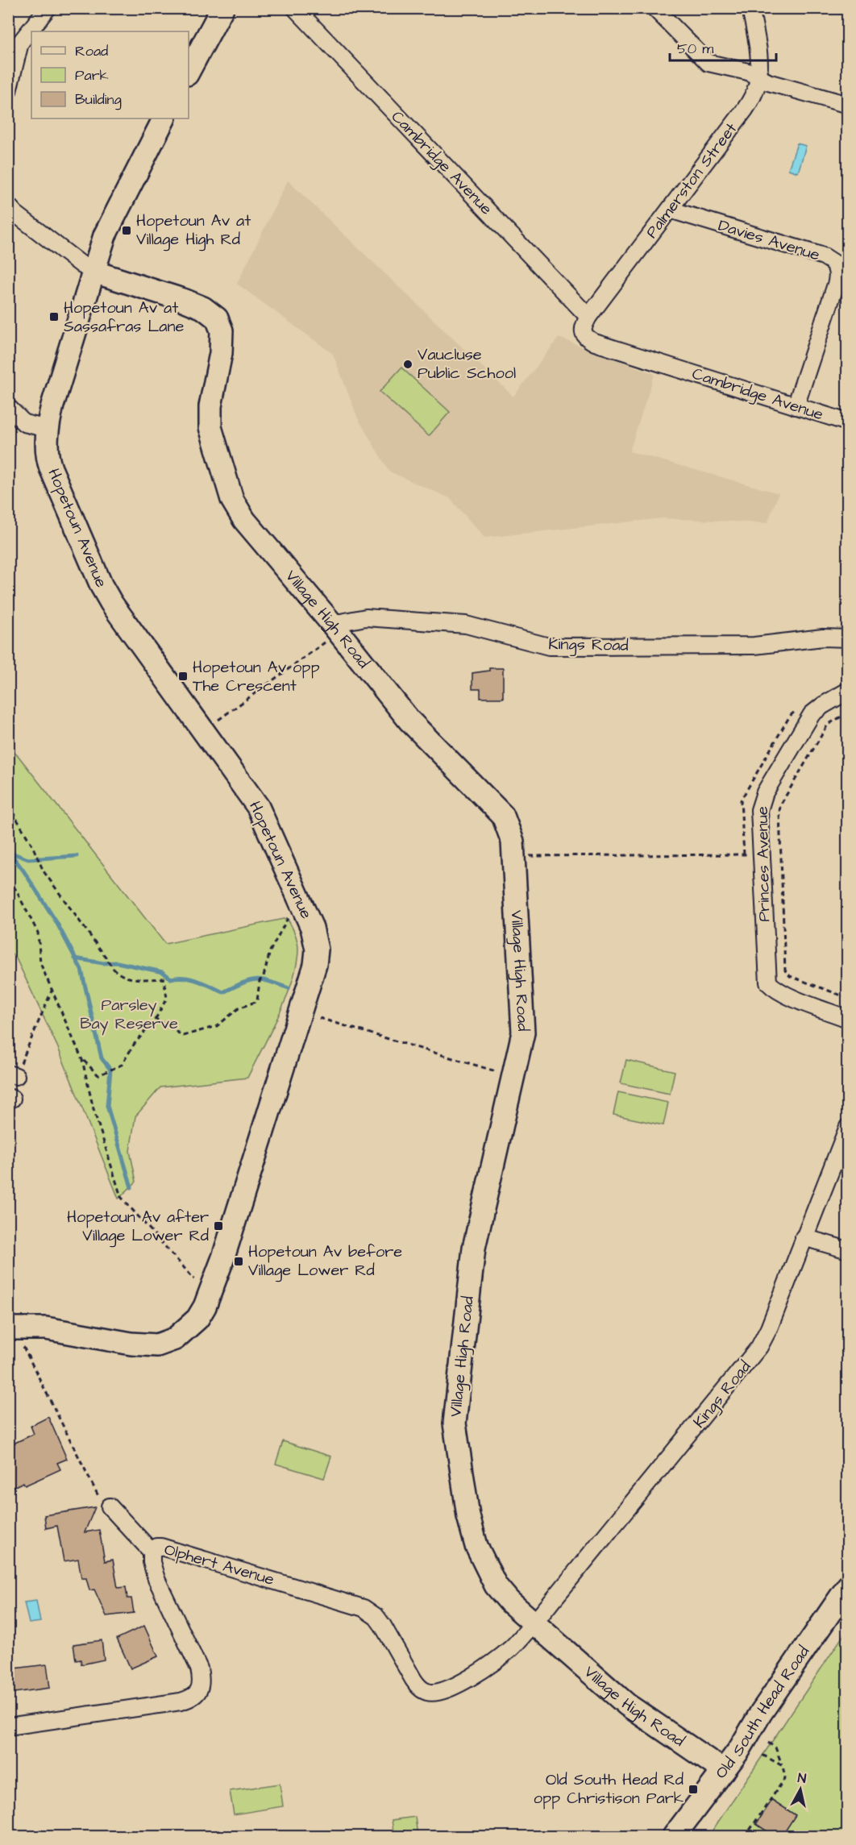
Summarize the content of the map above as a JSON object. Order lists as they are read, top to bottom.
{
  "streets": {
    "street": [
      "Cambridge Avenue",
      "Palmerston Street",
      "Davies Avenue",
      "Hopetoun Avenue",
      "Village High Road",
      "Kings Road",
      "Princes Avenue",
      "Olphert Avenue",
      "Old South Head Road"
    ]
  },
  "crossings": [
    ["Cambridge Avenue", "Palmerston Street"],
    ["Cambridge Avenue", "Davies Avenue"],
    ["Palmerston Street", "Davies Avenue"],
    ["Hopetoun Avenue", "Village High Road"],
    ["Village High Road", "Kings Road"],
    ["Village High Road", "Olphert Avenue"],
    ["Village High Road", "Old South Head Road"],
    ["Kings Road", "Olphert Avenue"]
  ],
  "parks": ["Parsley Bay Reserve"],
  "places": {
    "transit": [
      "Hopetoun Av at Village High Rd",
      "Hopetoun Av at Sassafras Lane",
      "Hopetoun Av opp The Crescent",
      "Hopetoun Av after Village Lower Rd",
      "Hopetoun Av before Village Lower Rd",
      "Old South Head Rd opp Christison Park"
    ],
    "other": ["Vaucluse Public School"]
  },
  "legend": ["Road", "Park", "Building"],
  "scale_bar": "50 m",
  "north": "top"
}
